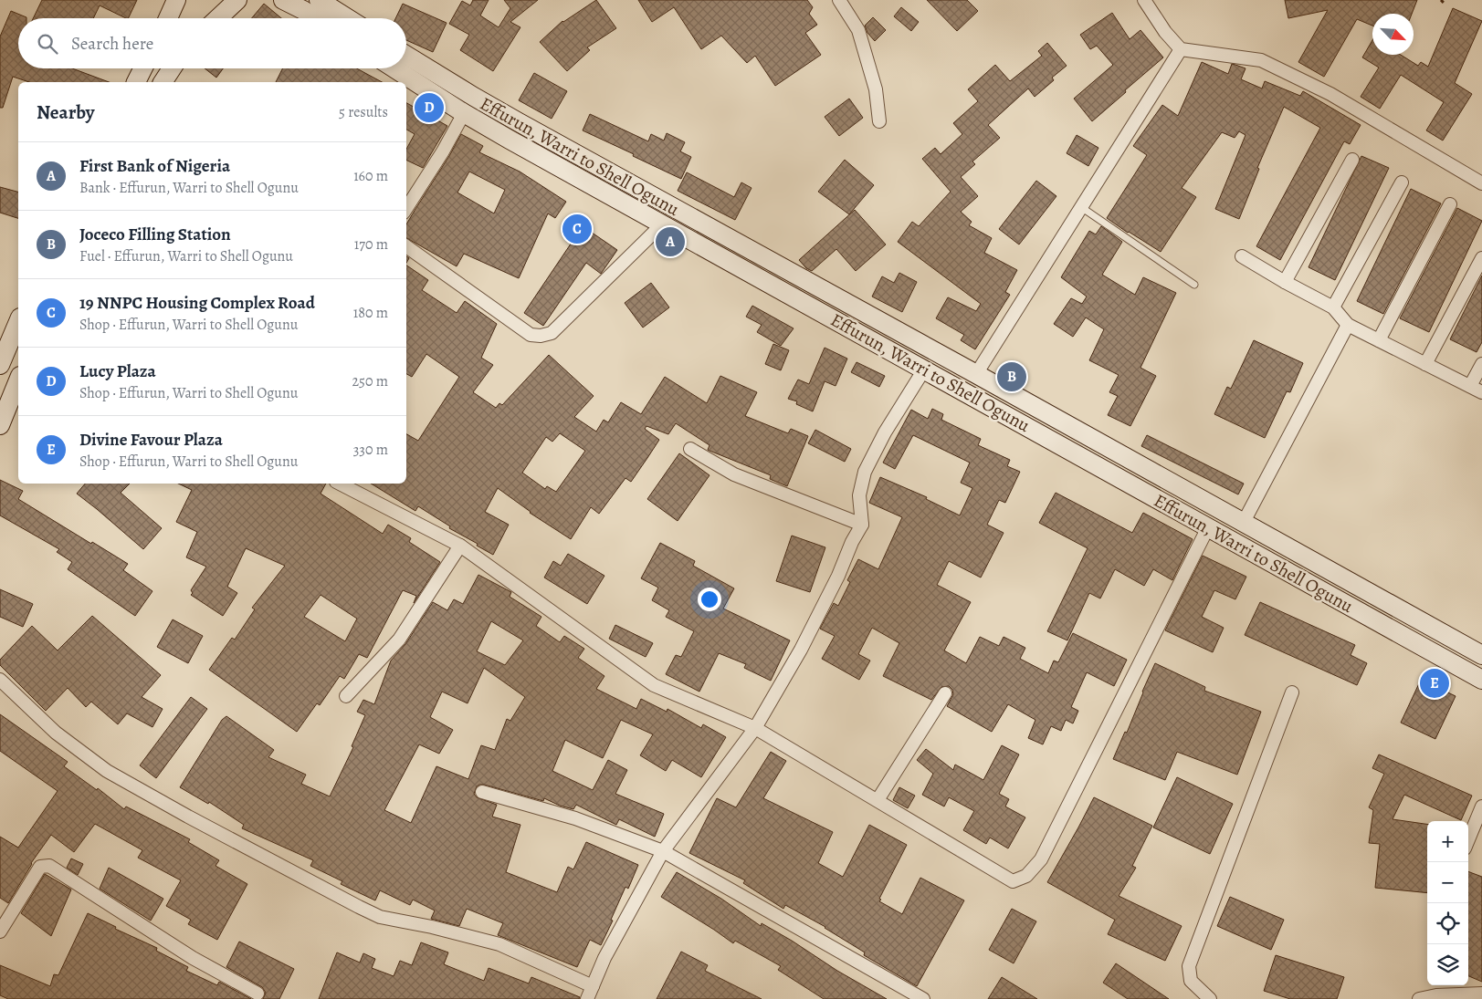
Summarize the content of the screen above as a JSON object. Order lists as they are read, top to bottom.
{
  "streets": {
    "street": ["Effurun, Warri to Shell Ogunu"]
  },
  "north": "bottom right",
  "page": {
    "search": "Search here",
    "heading": ["Nearby", "5 results"],
    "pins": [
      "D",
      "C",
      "A",
      "B",
      "E"
    ],
    "list": [
      {
        "mark": "A",
        "name": "First Bank of Nigeria",
        "note": "Bank · Effurun, Warri to Shell Ogunu",
        "value": "160 m"
      },
      {
        "mark": "B",
        "name": "Joceco Filling Station",
        "note": "Fuel · Effurun, Warri to Shell Ogunu",
        "value": "170 m"
      },
      {
        "mark": "C",
        "name": "19 NNPC Housing Complex Road",
        "note": "Shop · Effurun, Warri to Shell Ogunu",
        "value": "180 m"
      },
      {
        "mark": "D",
        "name": "Lucy Plaza",
        "note": "Shop · Effurun, Warri to Shell Ogunu",
        "value": "250 m"
      },
      {
        "mark": "E",
        "name": "Divine Favour Plaza",
        "note": "Shop · Effurun, Warri to Shell Ogunu",
        "value": "330 m"
      }
    ],
    "map_buttons": ["+", "−"]
  }
}
